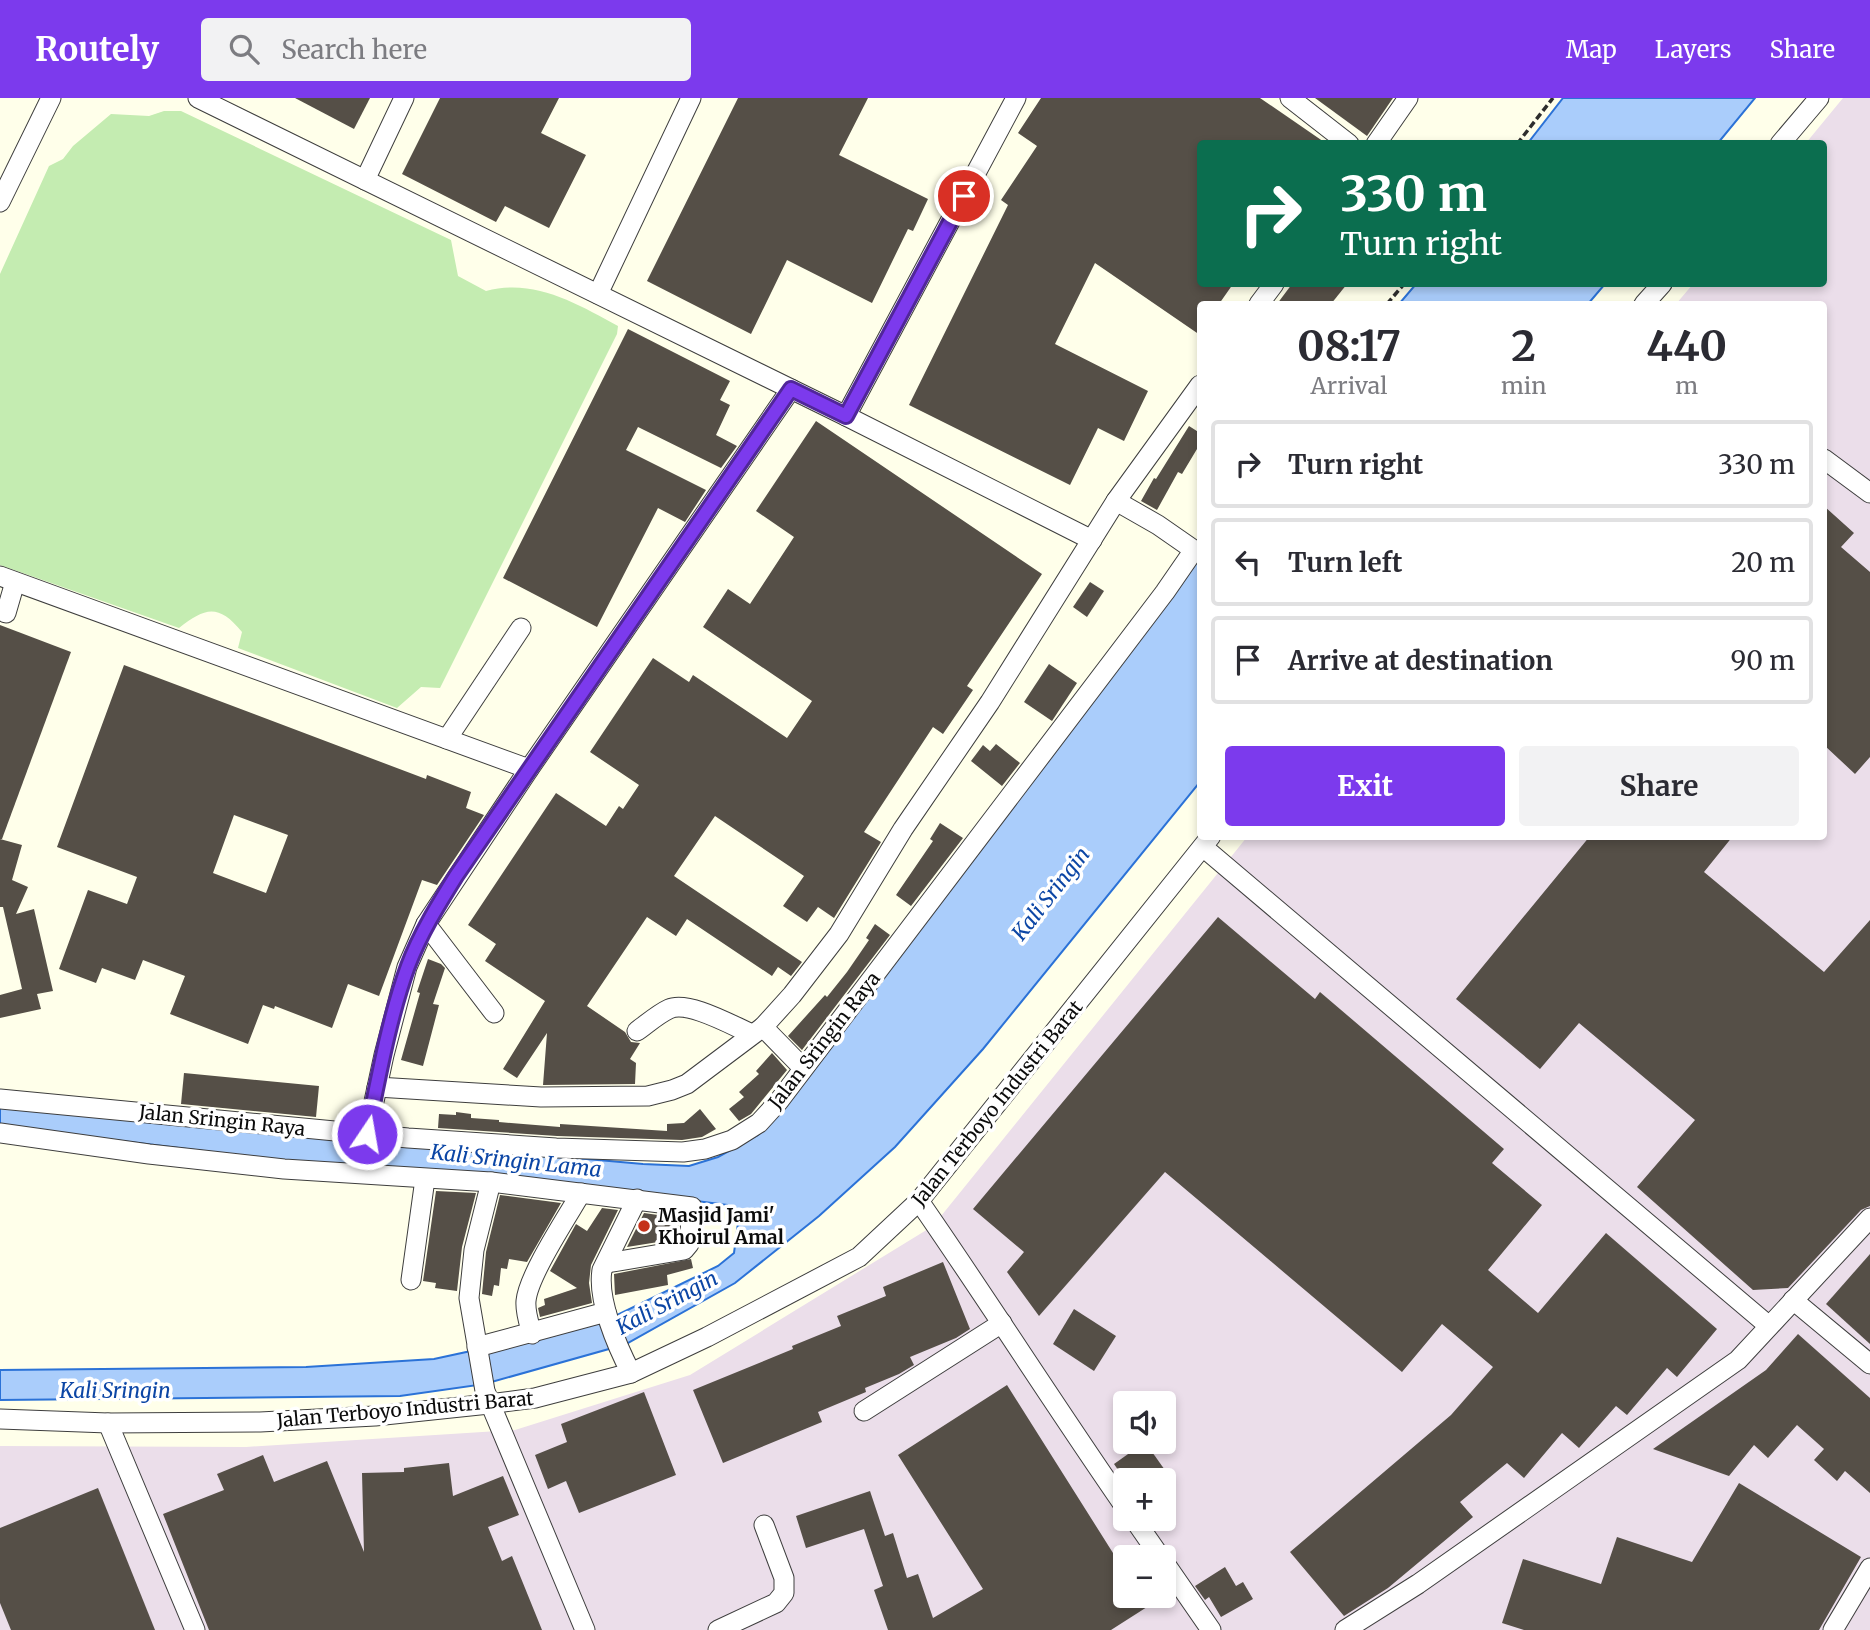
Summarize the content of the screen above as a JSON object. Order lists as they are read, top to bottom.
{
  "streets": {
    "street": ["Jalan Sringin Raya", "Jalan Terboyo Industri Barat"]
  },
  "water": ["Kali Sringin", "Kali Sringin Lama"],
  "places": ["Masjid Jami' Khoirul Amal"],
  "page": {
    "header": "Routely",
    "search": "Search here",
    "nav": ["Map", "Layers", "Share"],
    "turn": ["330 m", "Turn right"],
    "eta": [
      "08:17",
      "Arrival",
      "2",
      "min",
      "440",
      "m"
    ],
    "list": [
      {
        "name": "Turn right",
        "value": "330 m"
      },
      {
        "name": "Turn left",
        "value": "20 m"
      },
      {
        "name": "Arrive at destination",
        "value": "90 m"
      }
    ],
    "buttons": ["Exit", "Share"],
    "map_buttons": ["+", "−"]
  }
}
